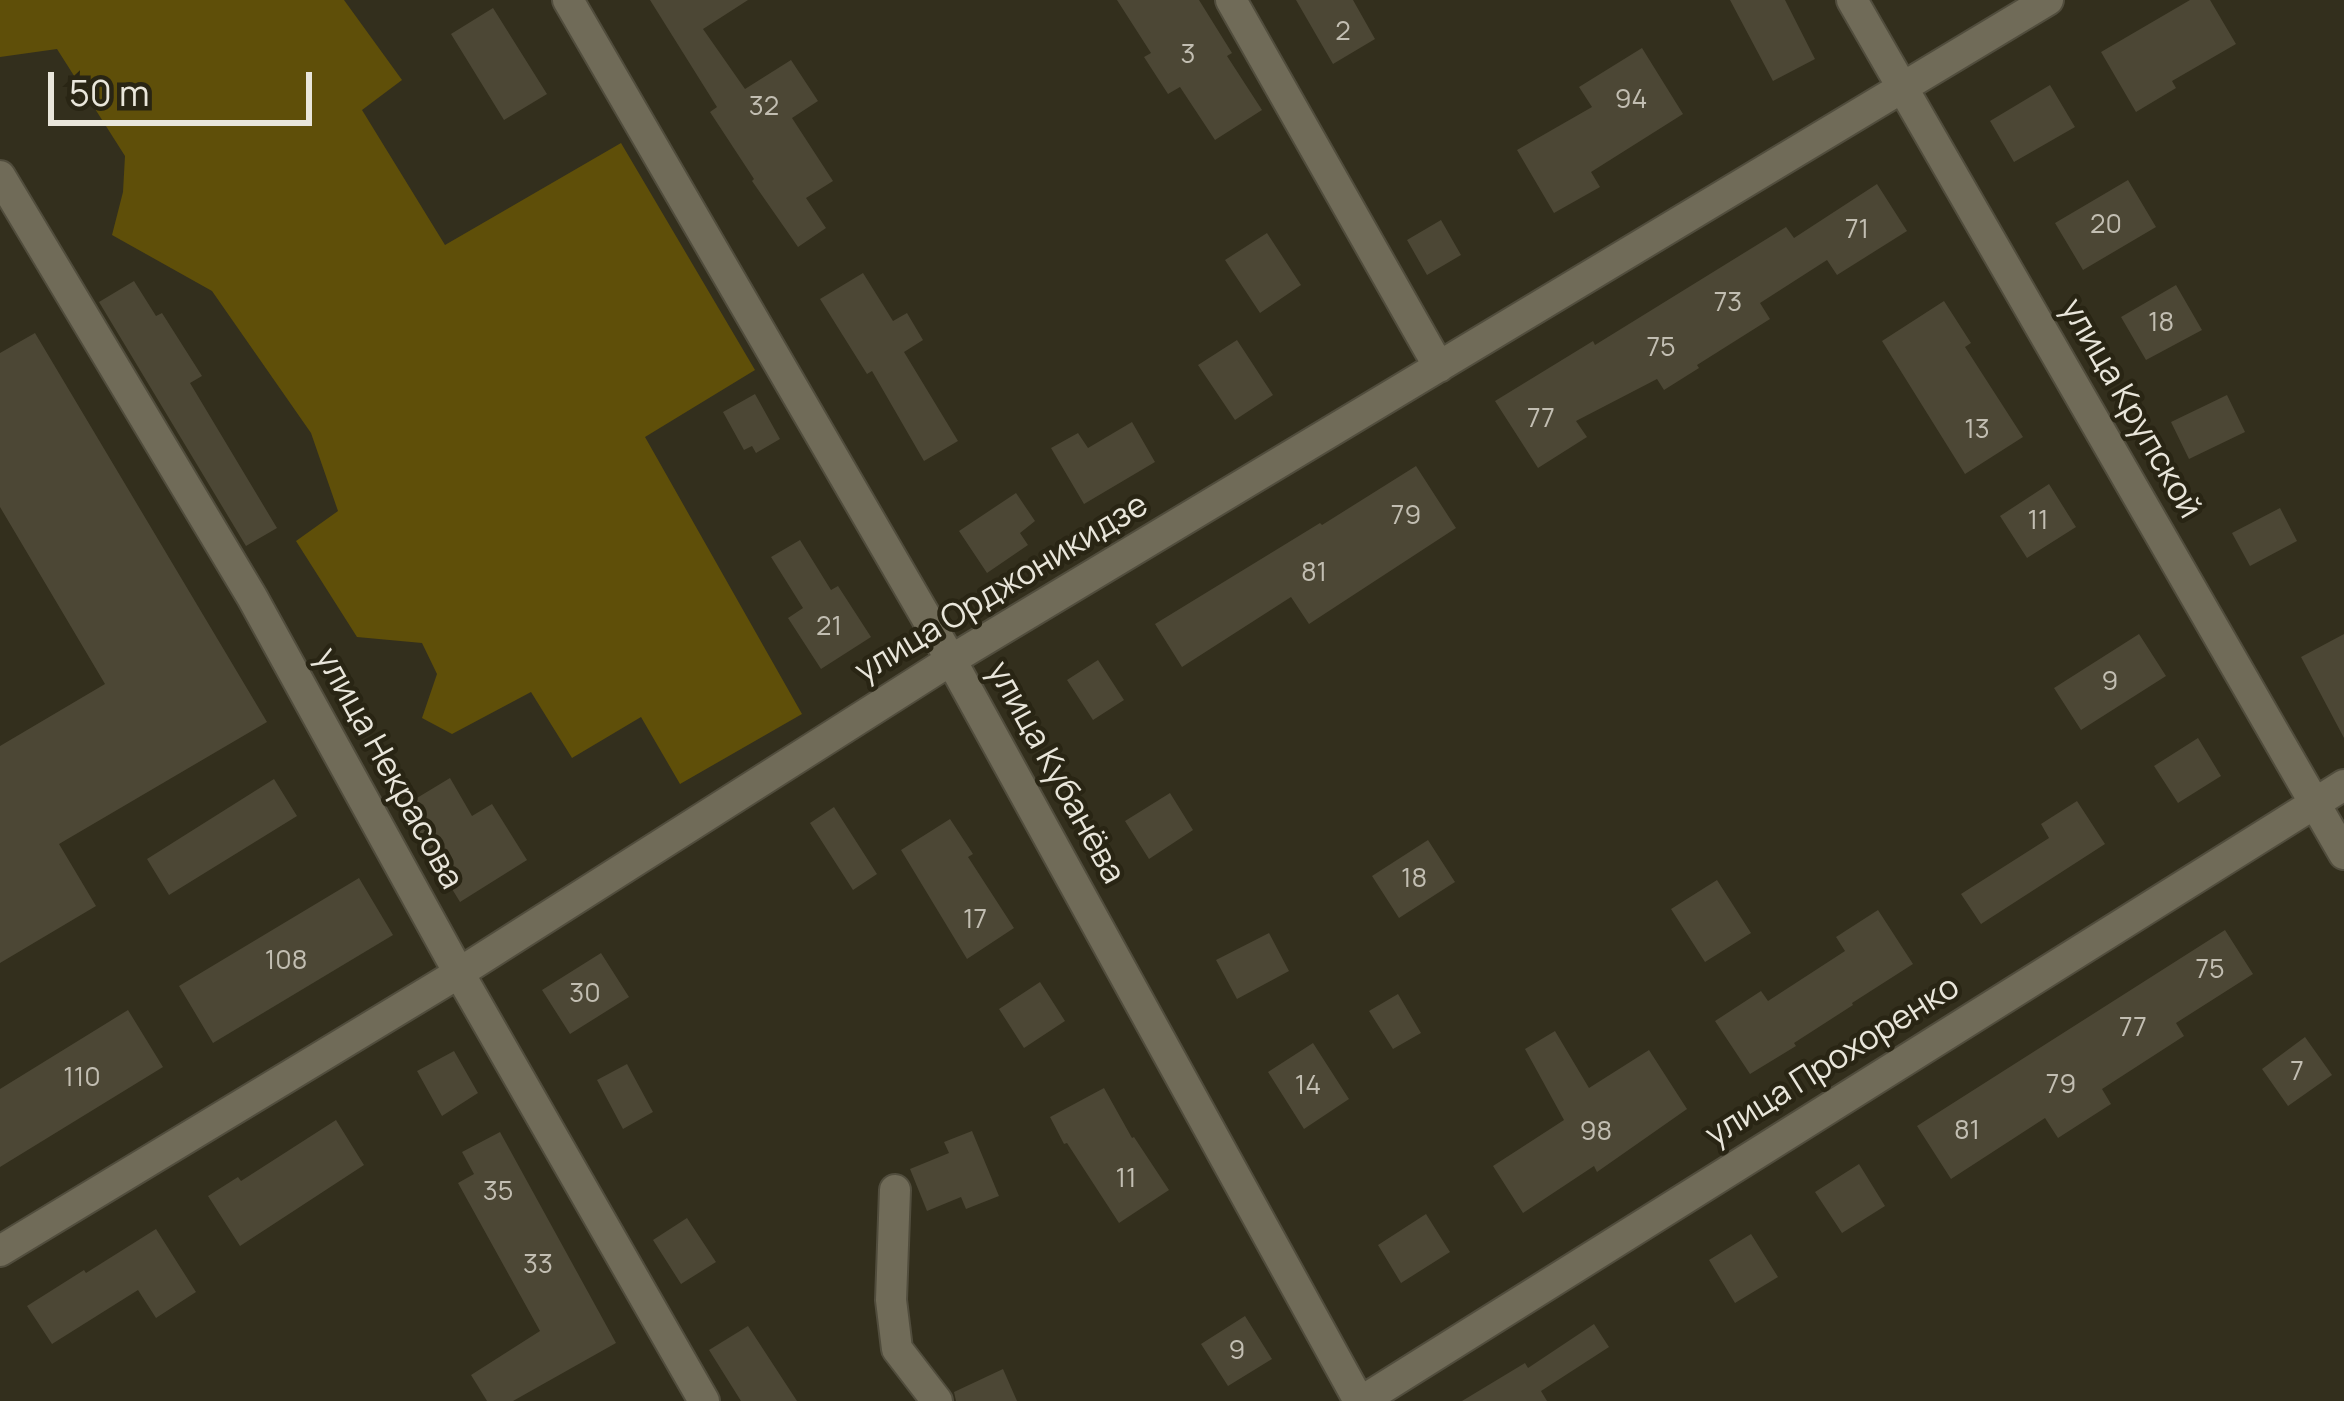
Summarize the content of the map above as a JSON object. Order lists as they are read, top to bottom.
{
  "streets": {
    "street": [
      "улица Крупской",
      "улица Орджоникидзе",
      "улица Некрасова",
      "улица Кубанёва",
      "улица Прохоренко"
    ]
  },
  "crossings": [
    ["улица Крупской", "улица Орджоникидзе"],
    ["улица Крупской", "улица Прохоренко"],
    ["улица Орджоникидзе", "улица Некрасова"],
    ["улица Орджоникидзе", "улица Кубанёва"],
    ["улица Кубанёва", "улица Прохоренко"]
  ],
  "house_numbers": [
    "2",
    "3",
    "94",
    "32",
    "20",
    "71",
    "73",
    "18",
    "75",
    "77",
    "13",
    "79",
    "11",
    "81",
    "21",
    "9",
    "18",
    "17",
    "108",
    "75",
    "30",
    "77",
    "7",
    "110",
    "79",
    "14",
    "81",
    "98",
    "11",
    "35",
    "33",
    "9"
  ],
  "scale_bar": "50 m"
}
